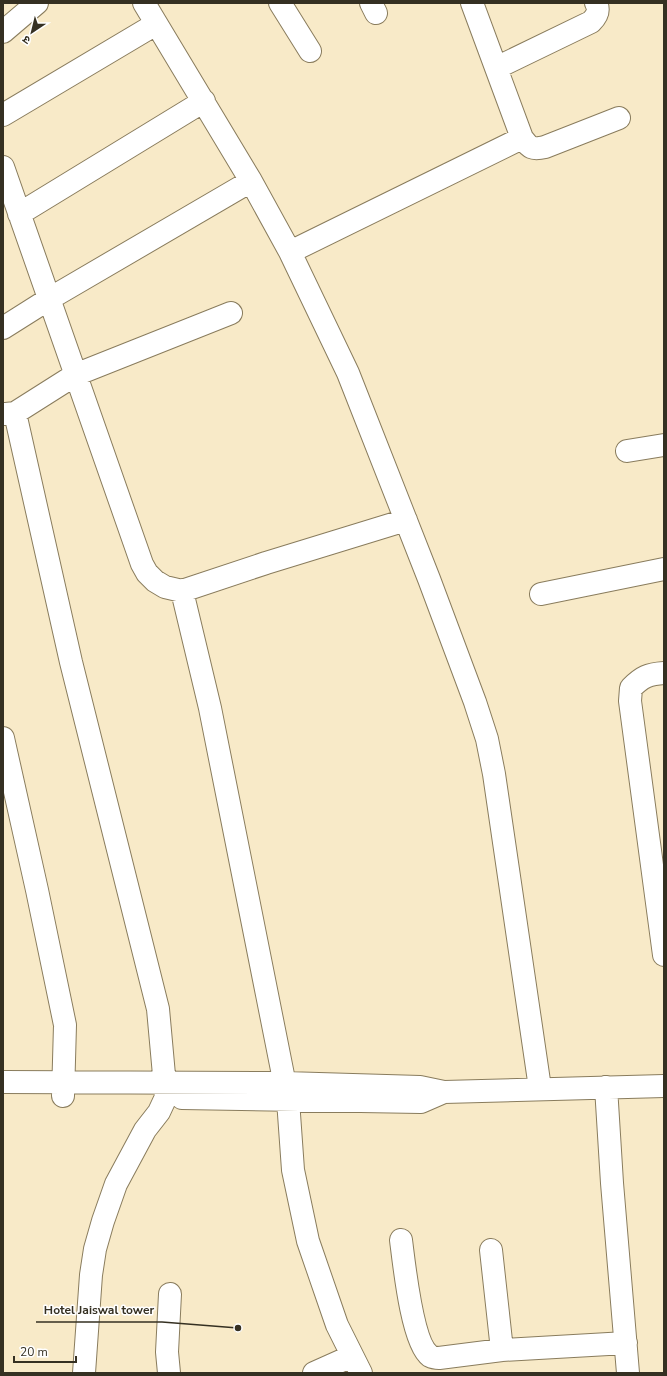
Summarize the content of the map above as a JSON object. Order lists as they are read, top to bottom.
{
  "places": ["Hotel Jaiswal tower"],
  "scale_bar": "20 m",
  "north": "bottom left"
}
